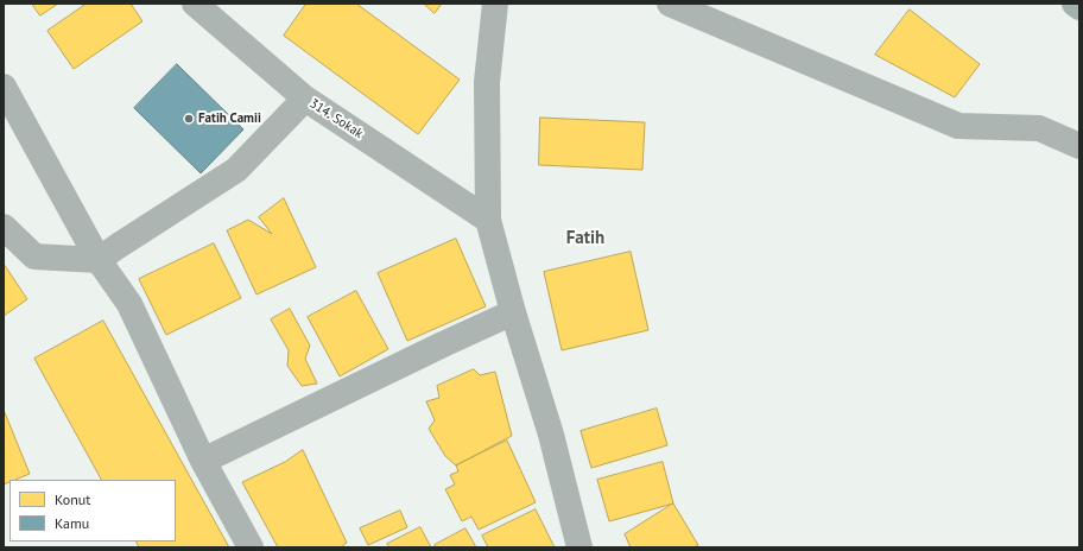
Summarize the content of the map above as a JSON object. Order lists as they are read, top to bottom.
{
  "streets": {
    "street": ["314. Sokak"]
  },
  "districts": ["Fatih"],
  "places": ["Fatih Camii"],
  "legend": ["Konut", "Kamu"]
}
